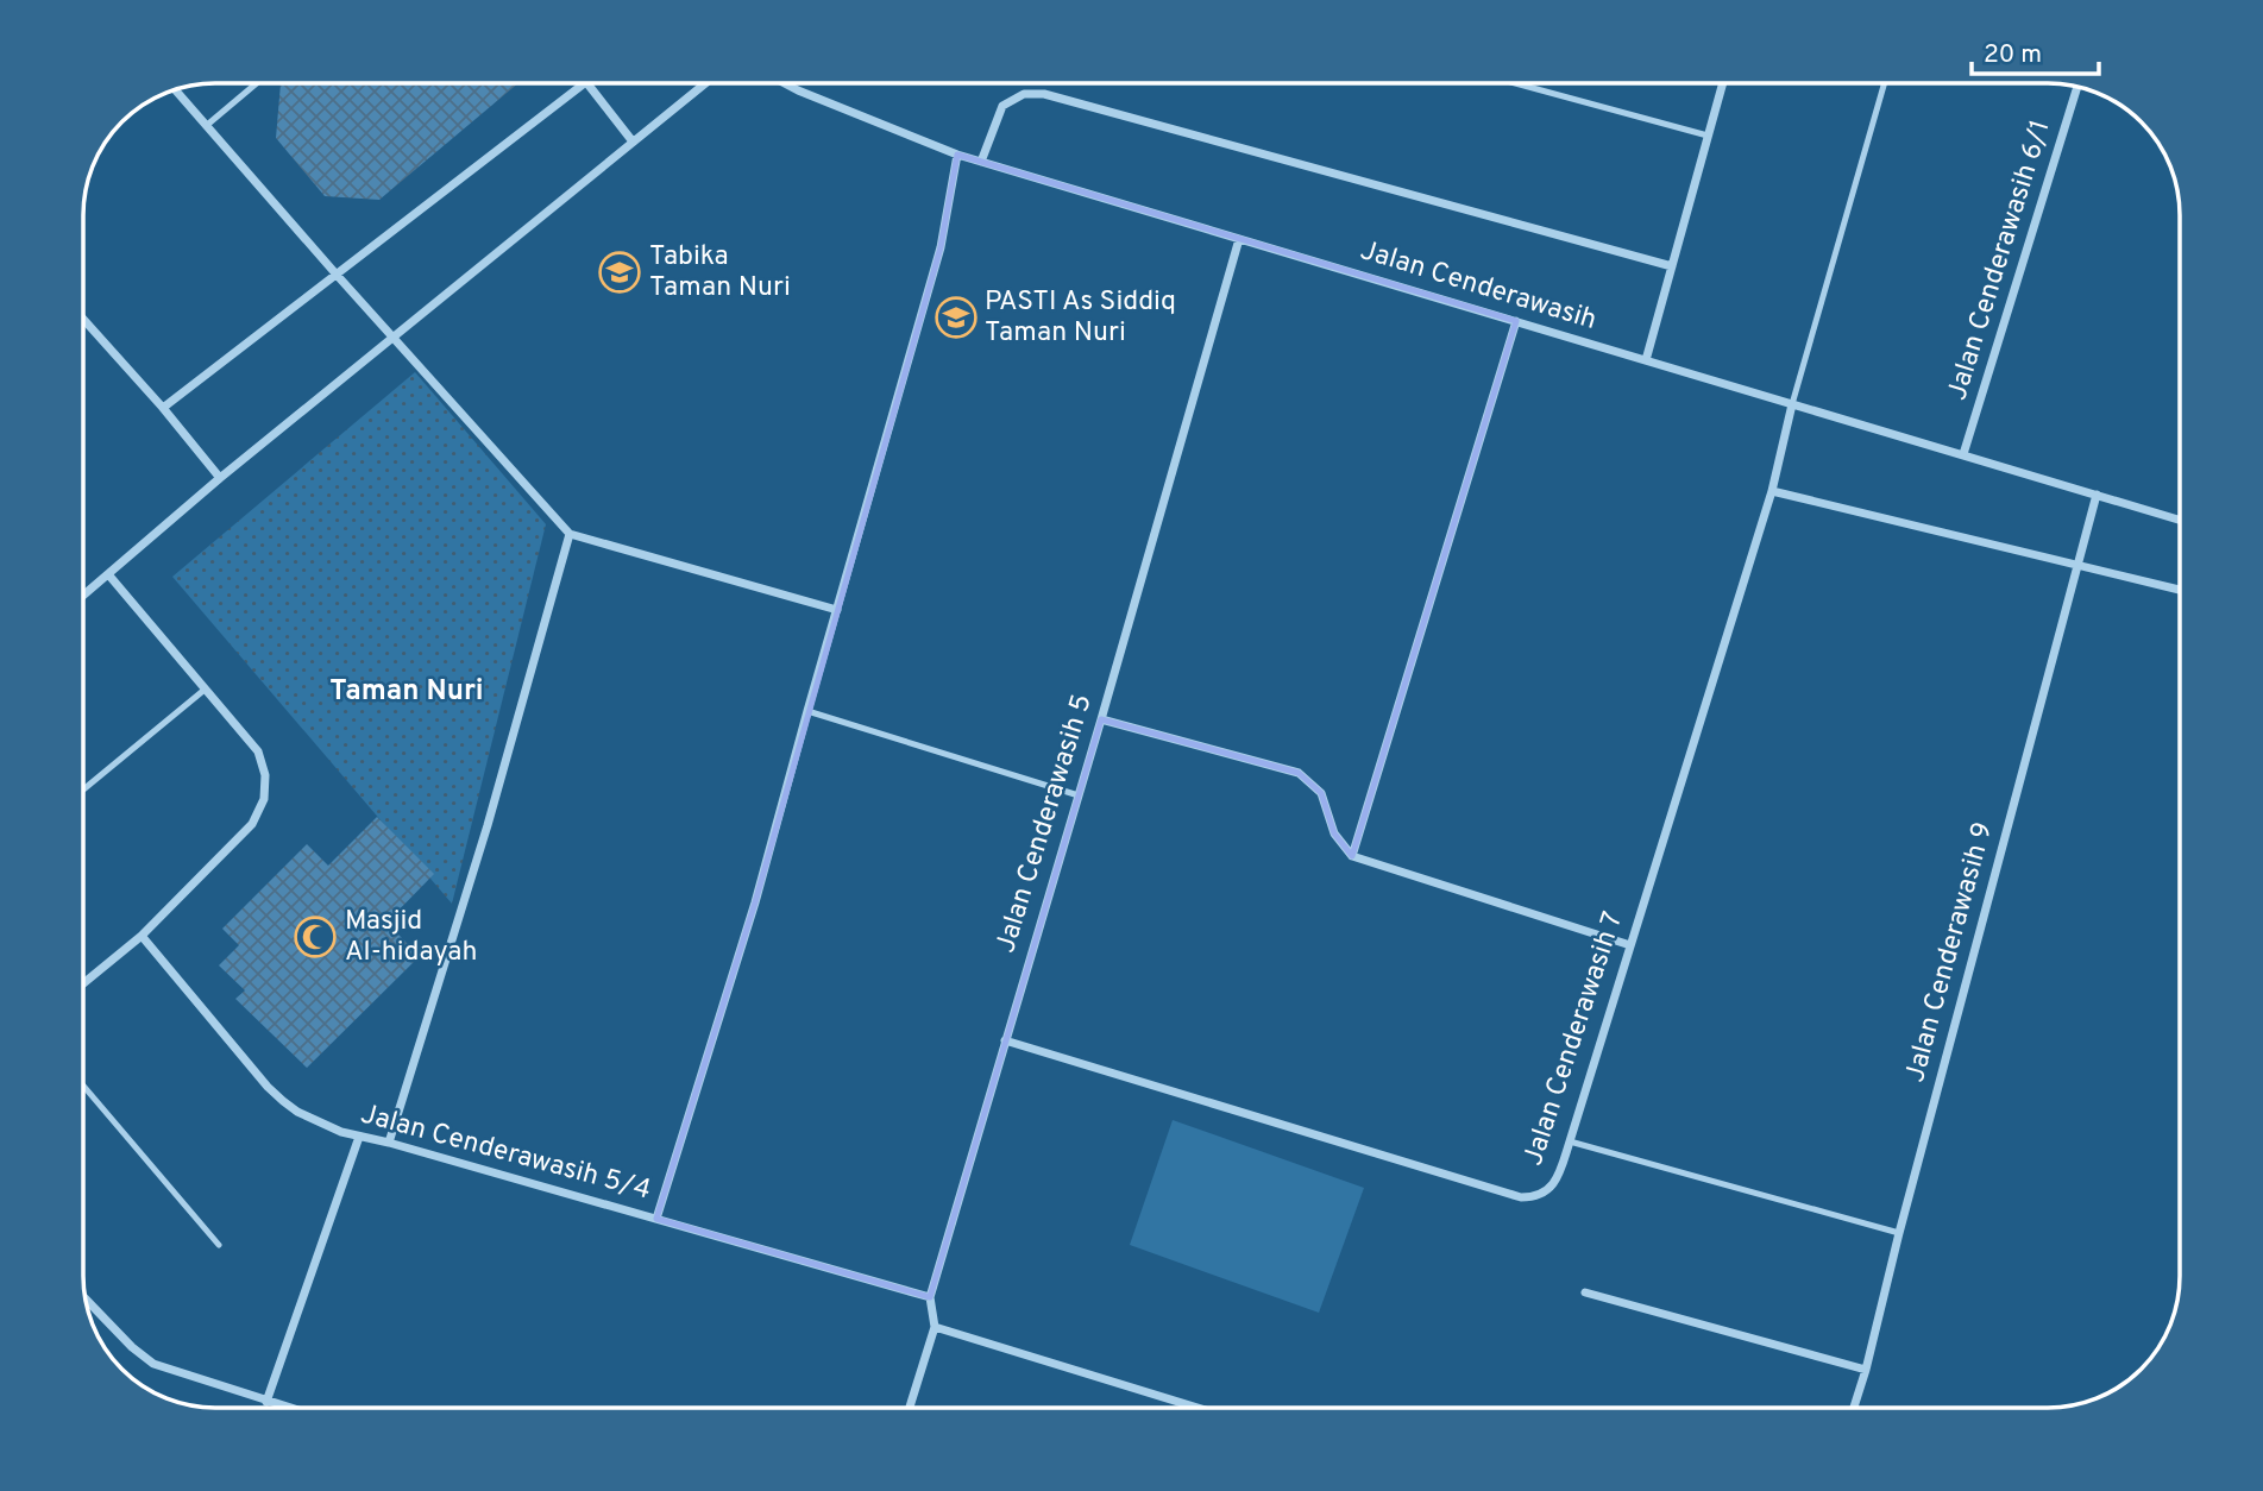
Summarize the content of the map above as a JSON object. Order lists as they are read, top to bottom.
{
  "streets": {
    "street": [
      "Jalan Cenderawasih 6/1",
      "Jalan Cenderawasih",
      "Jalan Cenderawasih 5",
      "Jalan Cenderawasih 9",
      "Jalan Cenderawasih 7",
      "Jalan Cenderawasih 5/4"
    ]
  },
  "crossings": [
    ["Jalan Cenderawasih 6/1", "Jalan Cenderawasih"],
    ["Jalan Cenderawasih", "Jalan Cenderawasih 5"],
    ["Jalan Cenderawasih", "Jalan Cenderawasih 9"],
    ["Jalan Cenderawasih", "Jalan Cenderawasih 7"],
    ["Jalan Cenderawasih 5", "Jalan Cenderawasih 7"],
    ["Jalan Cenderawasih 5", "Jalan Cenderawasih 5/4"]
  ],
  "districts": ["Taman Nuri"],
  "places": {
    "school or university": ["Tabika Taman Nuri", "PASTI As Siddiq Taman Nuri"],
    "mosque": ["Masjid Al-hidayah"]
  },
  "scale_bar": "20 m"
}
